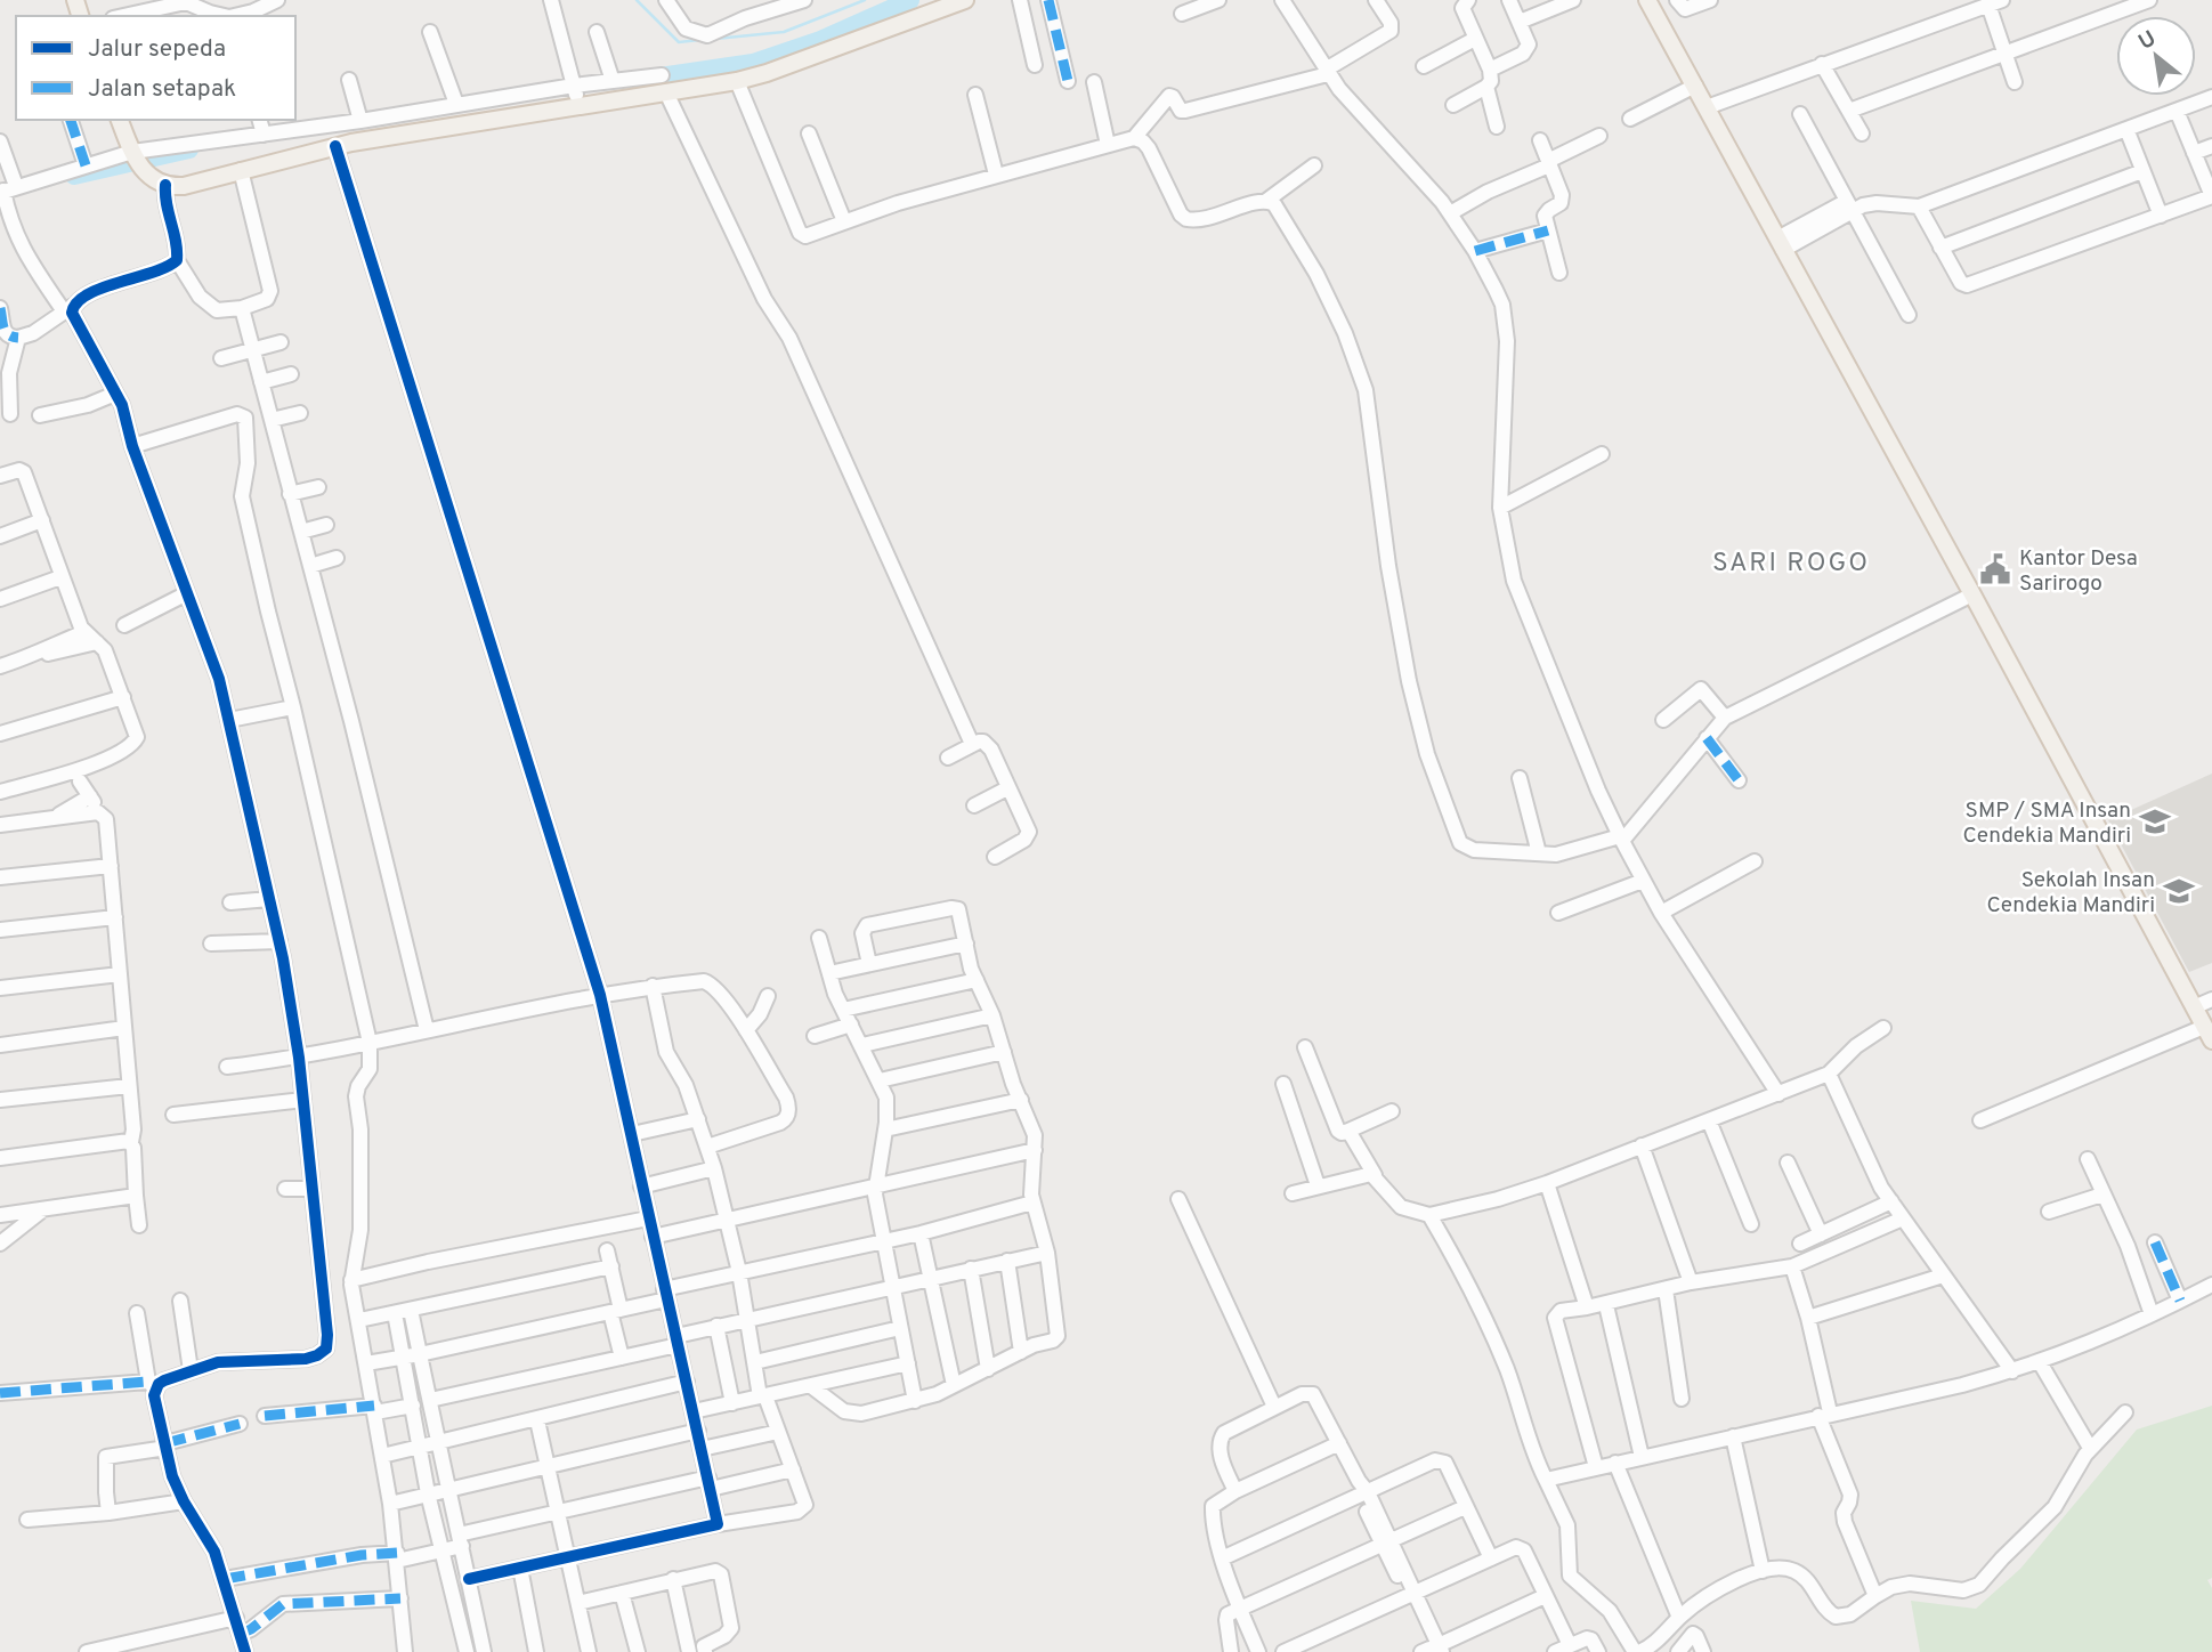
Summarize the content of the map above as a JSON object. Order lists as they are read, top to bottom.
{
  "districts": ["SARI ROGO"],
  "places": {
    "public building": ["Kantor Desa Sarirogo"],
    "school or university": ["SMP / SMA Insan Cendekia Mandiri", "Sekolah Insan Cendekia Mandiri"]
  },
  "legend": ["Jalur sepeda", "Jalan setapak"],
  "north": "top left"
}
